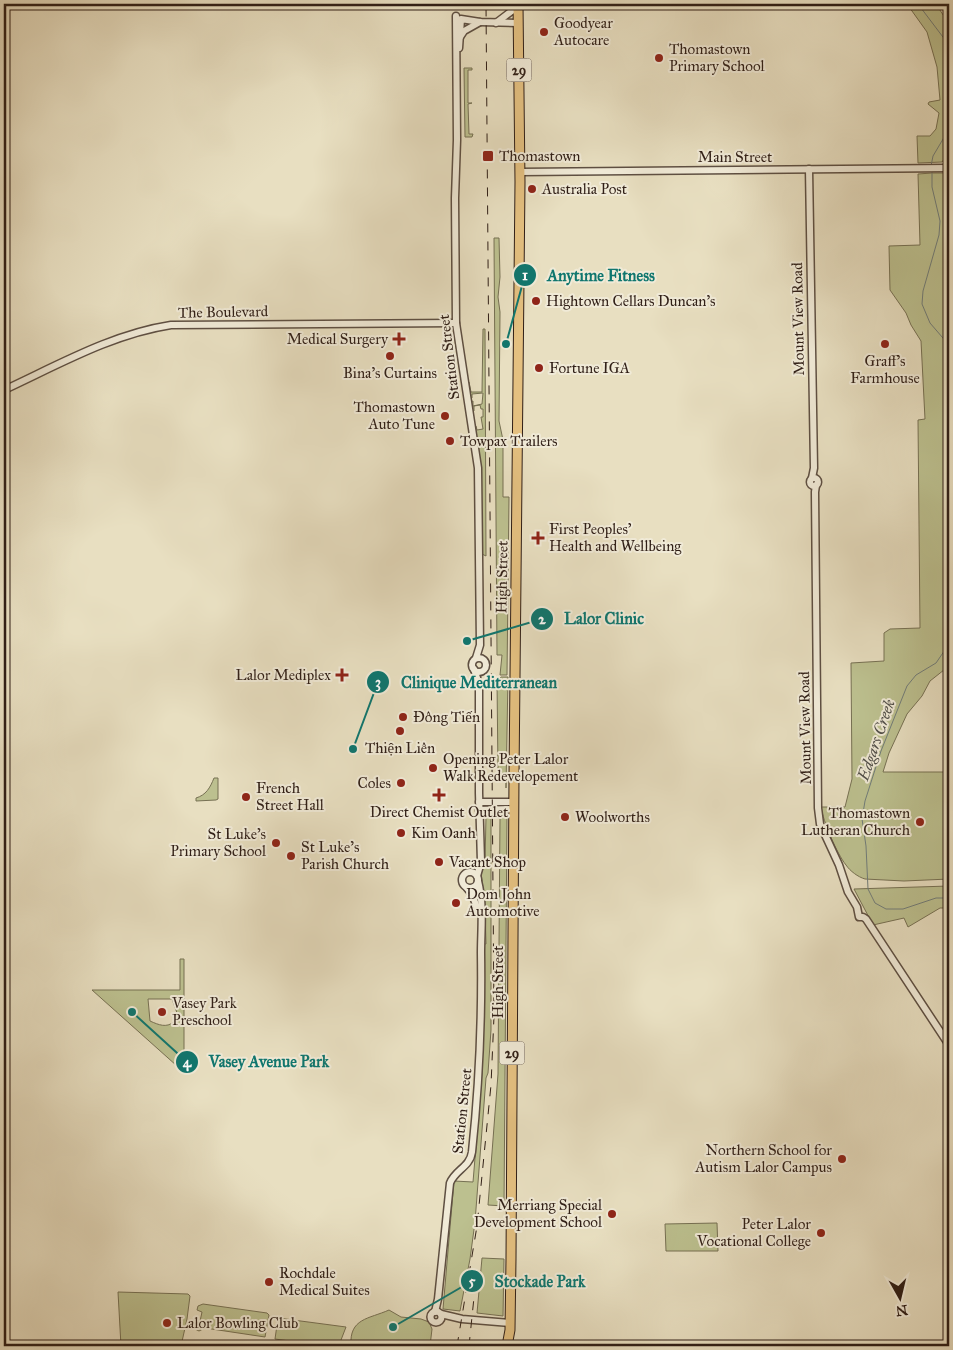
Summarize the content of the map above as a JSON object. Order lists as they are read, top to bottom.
{
  "streets": {
    "main road": ["29", "High Street"],
    "street": [
      "Main Street",
      "The Boulevard",
      "Mount View Road",
      "Station Street"
    ]
  },
  "crossings": [
    ["Main Street", "Mount View Road"],
    ["Main Street", "High Street"],
    ["The Boulevard", "Station Street"],
    ["Station Street", "High Street"]
  ],
  "water": ["Edgars Creek"],
  "places": {
    "other": [
      "Goodyear Autocare",
      "Thomastown Primary School",
      "Australia Post",
      "Hightown Cellars Duncan's",
      "Anytime Fitness",
      "Graff's Farmhouse",
      "Bina's Curtains",
      "Fortune IGA",
      "Thomastown Auto Tune",
      "Towpax Trailers",
      "Lalor Clinic",
      "Đông Tiến",
      "Thiện Liên",
      "Clinique Mediterranean",
      "Opening Peter Lalor Walk Redevelopement",
      "Coles",
      "French Street Hall",
      "Woolworths",
      "Thomastown Lutheran Church",
      "Kim Oanh",
      "St Luke's Primary School",
      "St Luke's Parish Church",
      "Vacant Shop",
      "Dom John Automotive",
      "Vasey Avenue Park",
      "Vasey Park Preschool",
      "Northern School for Autism Lalor Campus",
      "Merriang Special Development School",
      "Peter Lalor Vocational College",
      "Rochdale Medical Suites",
      "Lalor Bowling Club",
      "Stockade Park"
    ],
    "transit": ["Thomastown"],
    "health": [
      "Medical Surgery",
      "First Peoples' Health and Wellbeing",
      "Lalor Mediplex",
      "Direct Chemist Outlet"
    ]
  },
  "north": "bottom"
}
